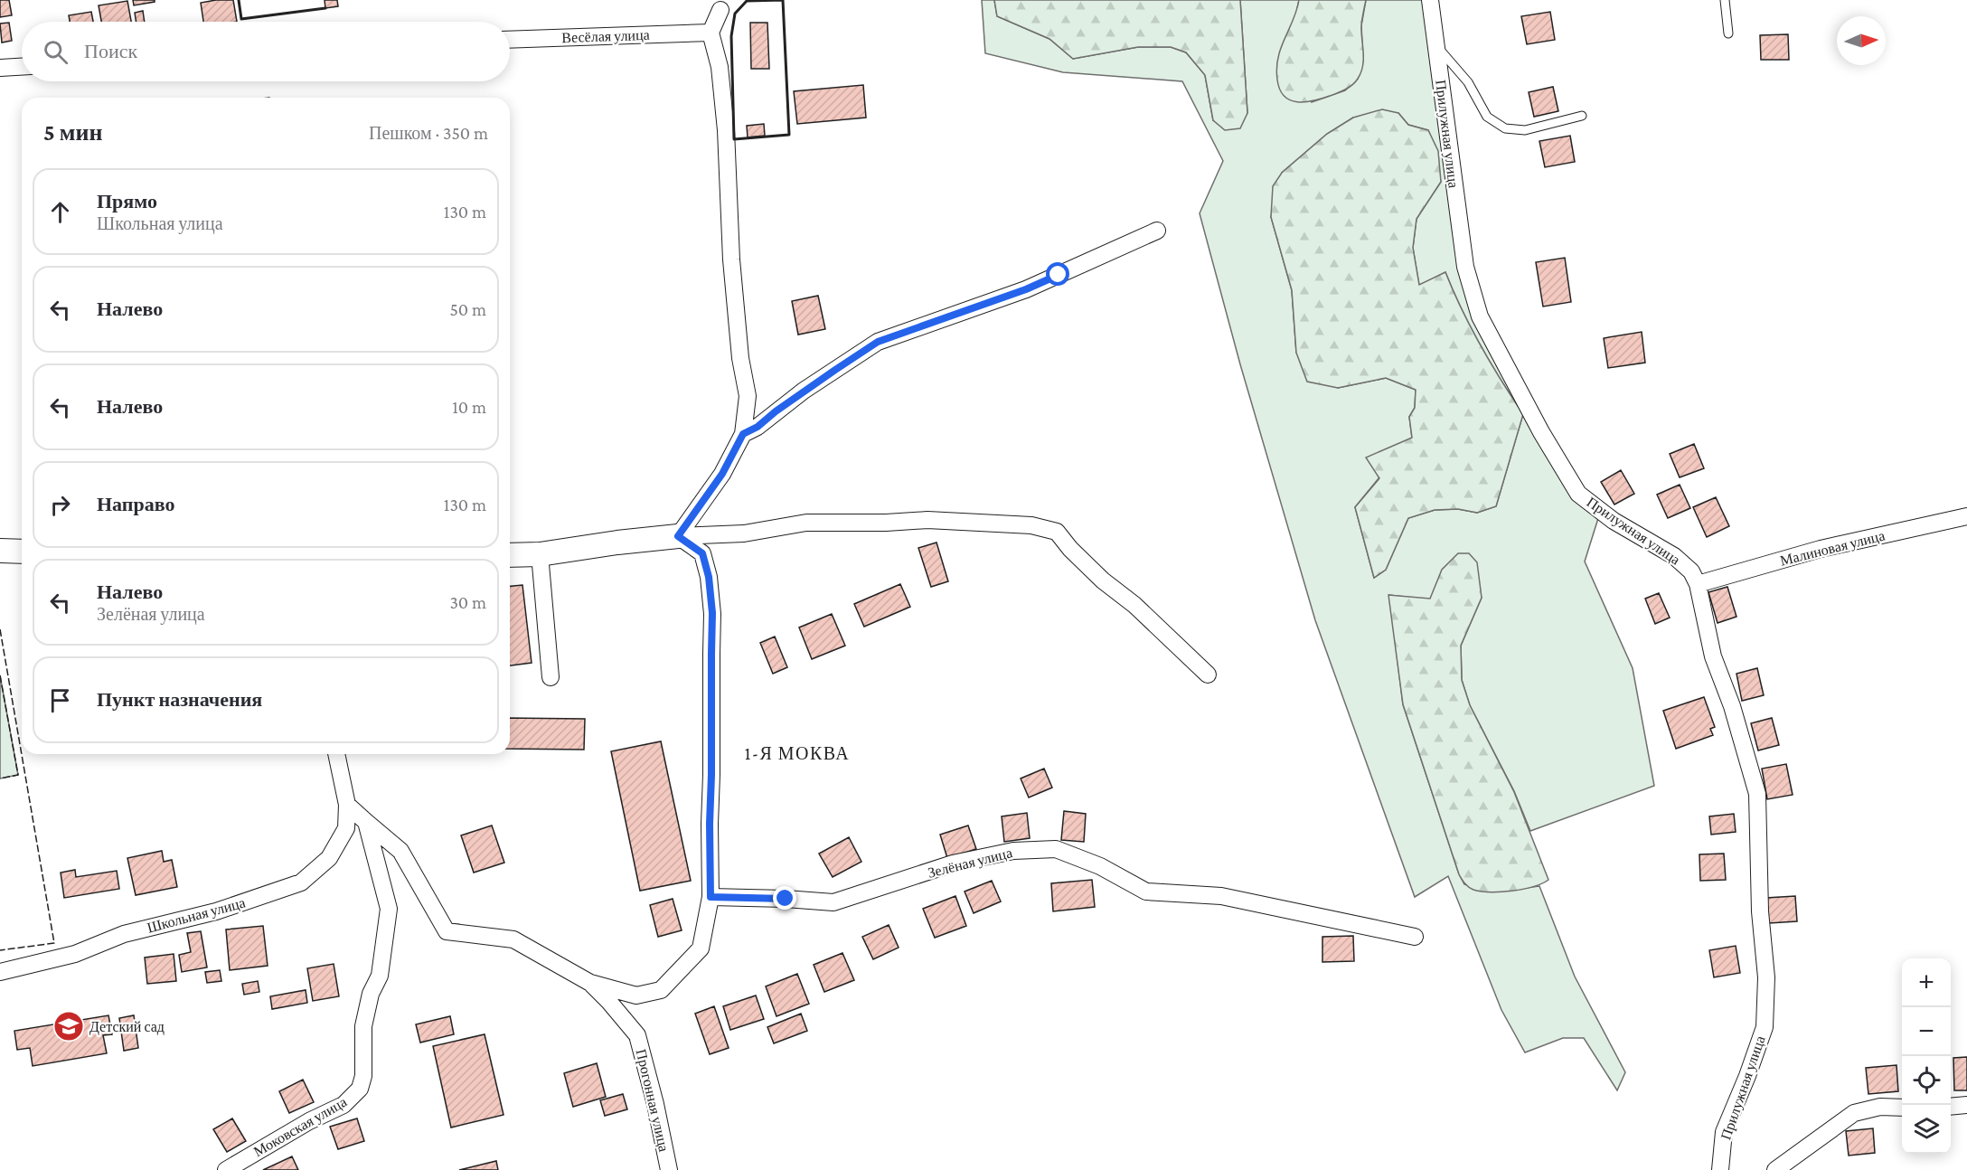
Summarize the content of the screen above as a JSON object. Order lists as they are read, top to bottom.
{
  "streets": {
    "street": [
      "Весёлая улица",
      "Прилужная улица",
      "Малиновая улица",
      "Зелёная улица",
      "Школьная улица",
      "Прогонная улица",
      "Моковская улица"
    ]
  },
  "crossings": [
    ["Прилужная улица", "Малиновая улица"]
  ],
  "districts": ["1-Я МОКВА"],
  "places": {
    "school or university": ["Детский сад"]
  },
  "north": "right",
  "page": {
    "search": "Поиск",
    "heading": ["5 мин", "Пешком · 350 m"],
    "list": [
      ["Прямо", "Школьная улица", "130 m"],
      ["Налево", "50 m"],
      ["Налево", "10 m"],
      ["Направо", "130 m"],
      ["Налево", "Зелёная улица", "30 m"],
      "Пункт назначения"
    ],
    "map_buttons": ["+", "−"]
  }
}
